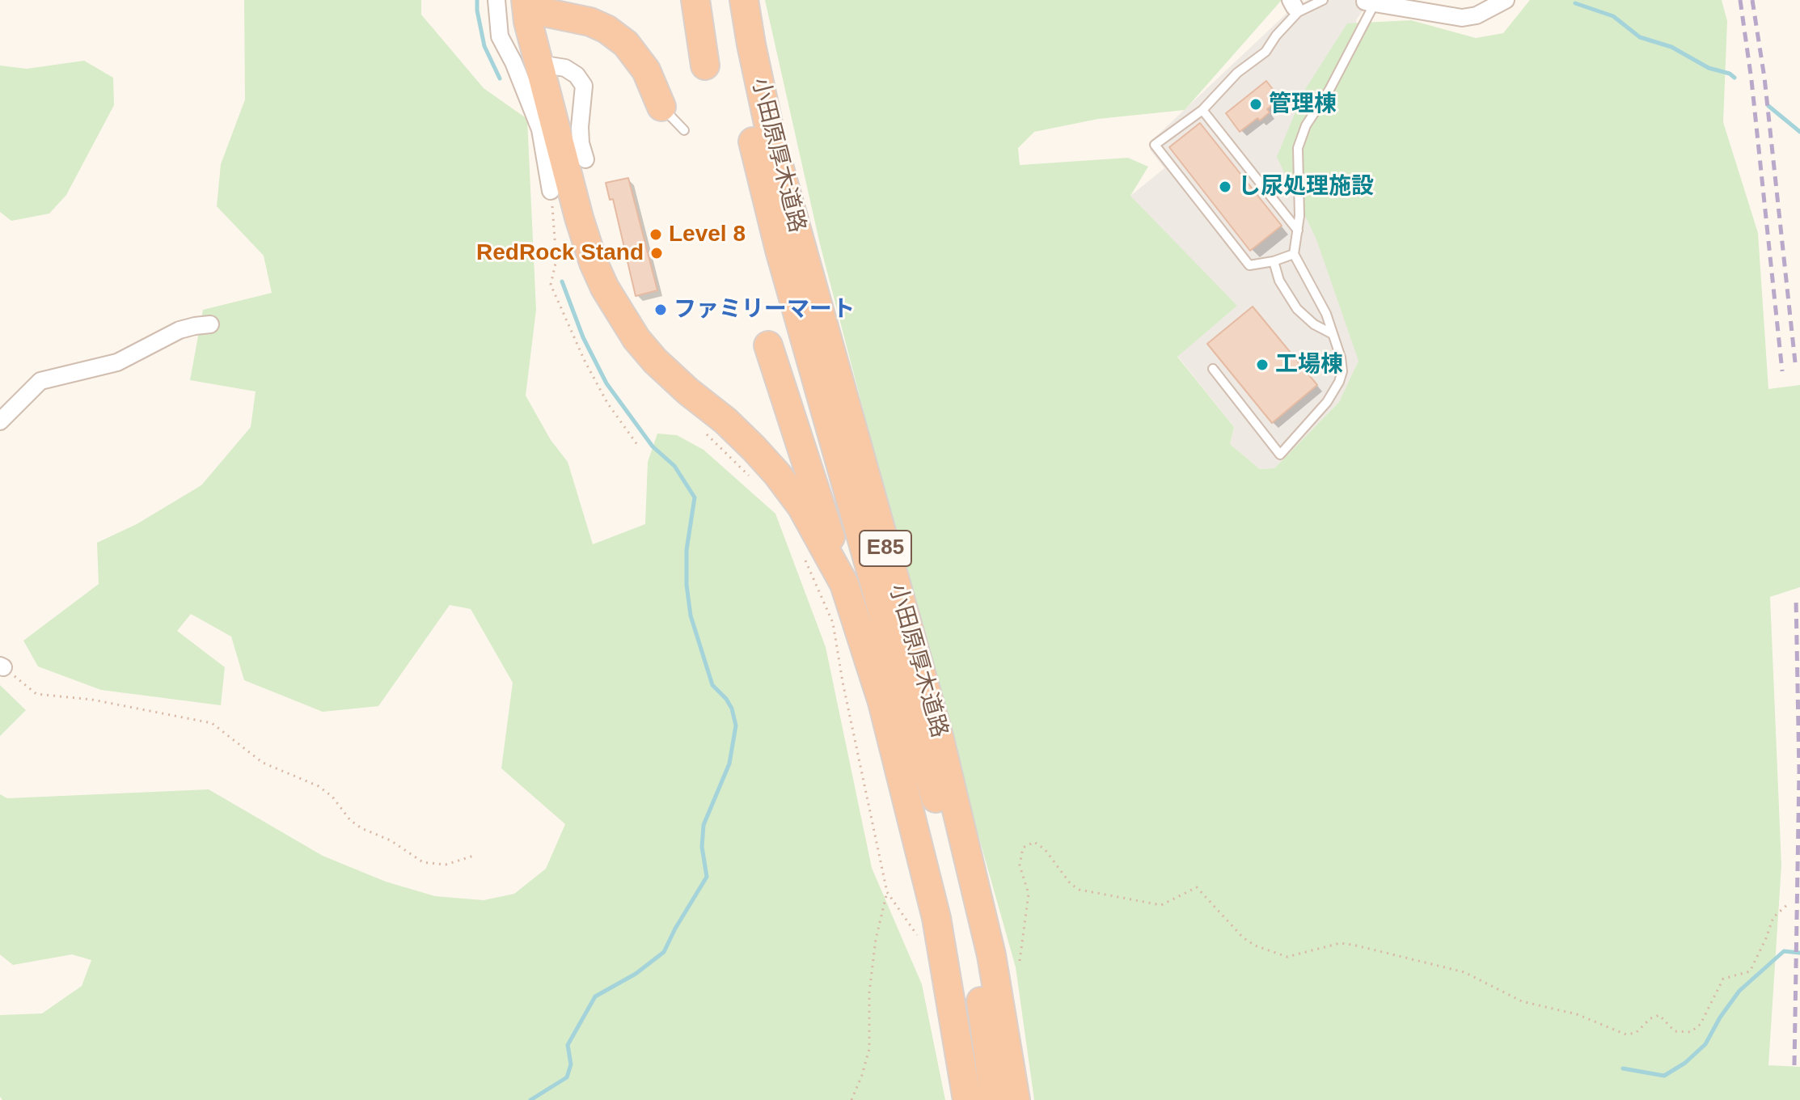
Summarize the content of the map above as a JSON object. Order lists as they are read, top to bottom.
{
  "streets": {
    "highway": ["小田原厚木道路", "E85"]
  },
  "places": [
    "管理棟",
    "し尿処理施設",
    "Level 8",
    "RedRock Stand",
    "ファミリーマート",
    "工場棟"
  ]
}
